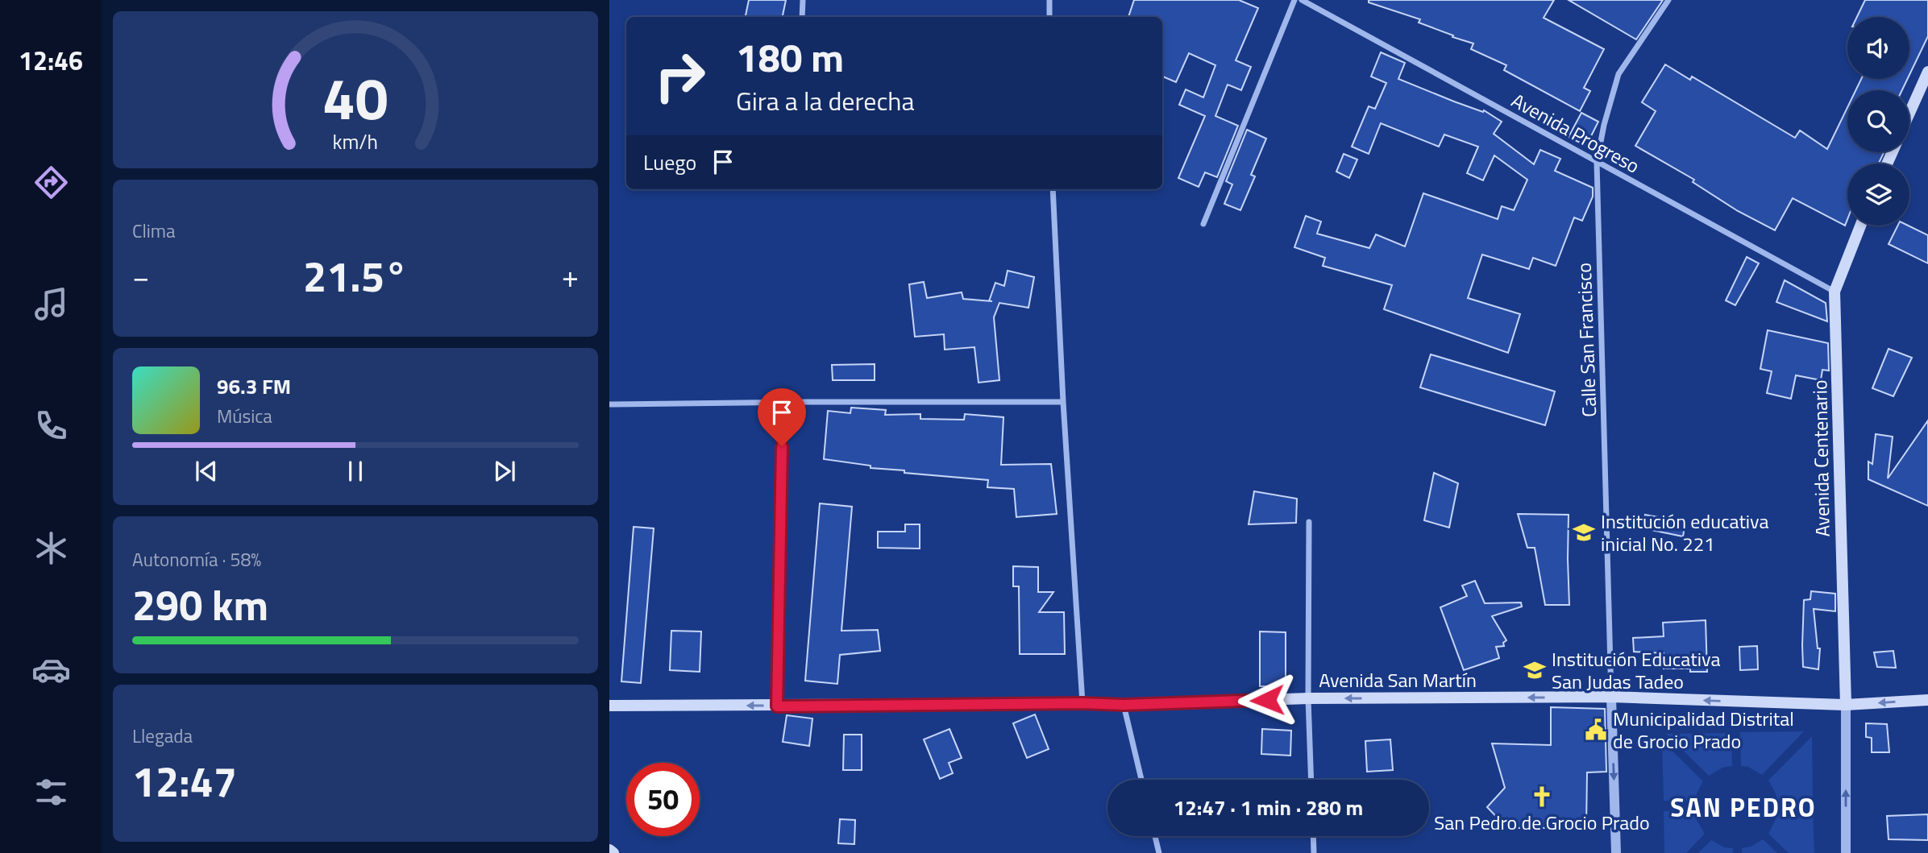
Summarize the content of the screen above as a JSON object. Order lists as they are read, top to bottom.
{
  "streets": {
    "main road": ["Avenida Centenario", "Avenida San Martín"],
    "street": ["Avenida Progreso", "Calle San Francisco"]
  },
  "crossings": [
    ["Avenida Progreso", "Calle San Francisco"],
    ["Avenida Progreso", "Avenida Centenario"],
    ["Calle San Francisco", "Avenida San Martín"],
    ["Avenida Centenario", "Avenida San Martín"]
  ],
  "one_way": ["Avenida San Martín"],
  "districts": ["SAN PEDRO"],
  "places": {
    "school or university": ["Institución educativa inicial No. 221", "Institución Educativa San Judas Tadeo"],
    "public building": ["Municipalidad Distrital de Grocio Prado"],
    "church": ["San Pedro de Grocio Prado"]
  },
  "page": {
    "tabs": "12:46",
    "turn": ["180 m", "Gira a la derecha"],
    "then": "Luego",
    "tile": [
      "Clima",
      ["Autonomía · 58%", "290 km"],
      ["Llegada", "12:47"]
    ],
    "heat": ["−", "21.5°", "+"],
    "song": ["96.3 FM", "Música"],
    "limit": "50",
    "trip": "12:47 · 1 min · 280 m",
    "gauge": ["40", "km/h"]
  }
}
